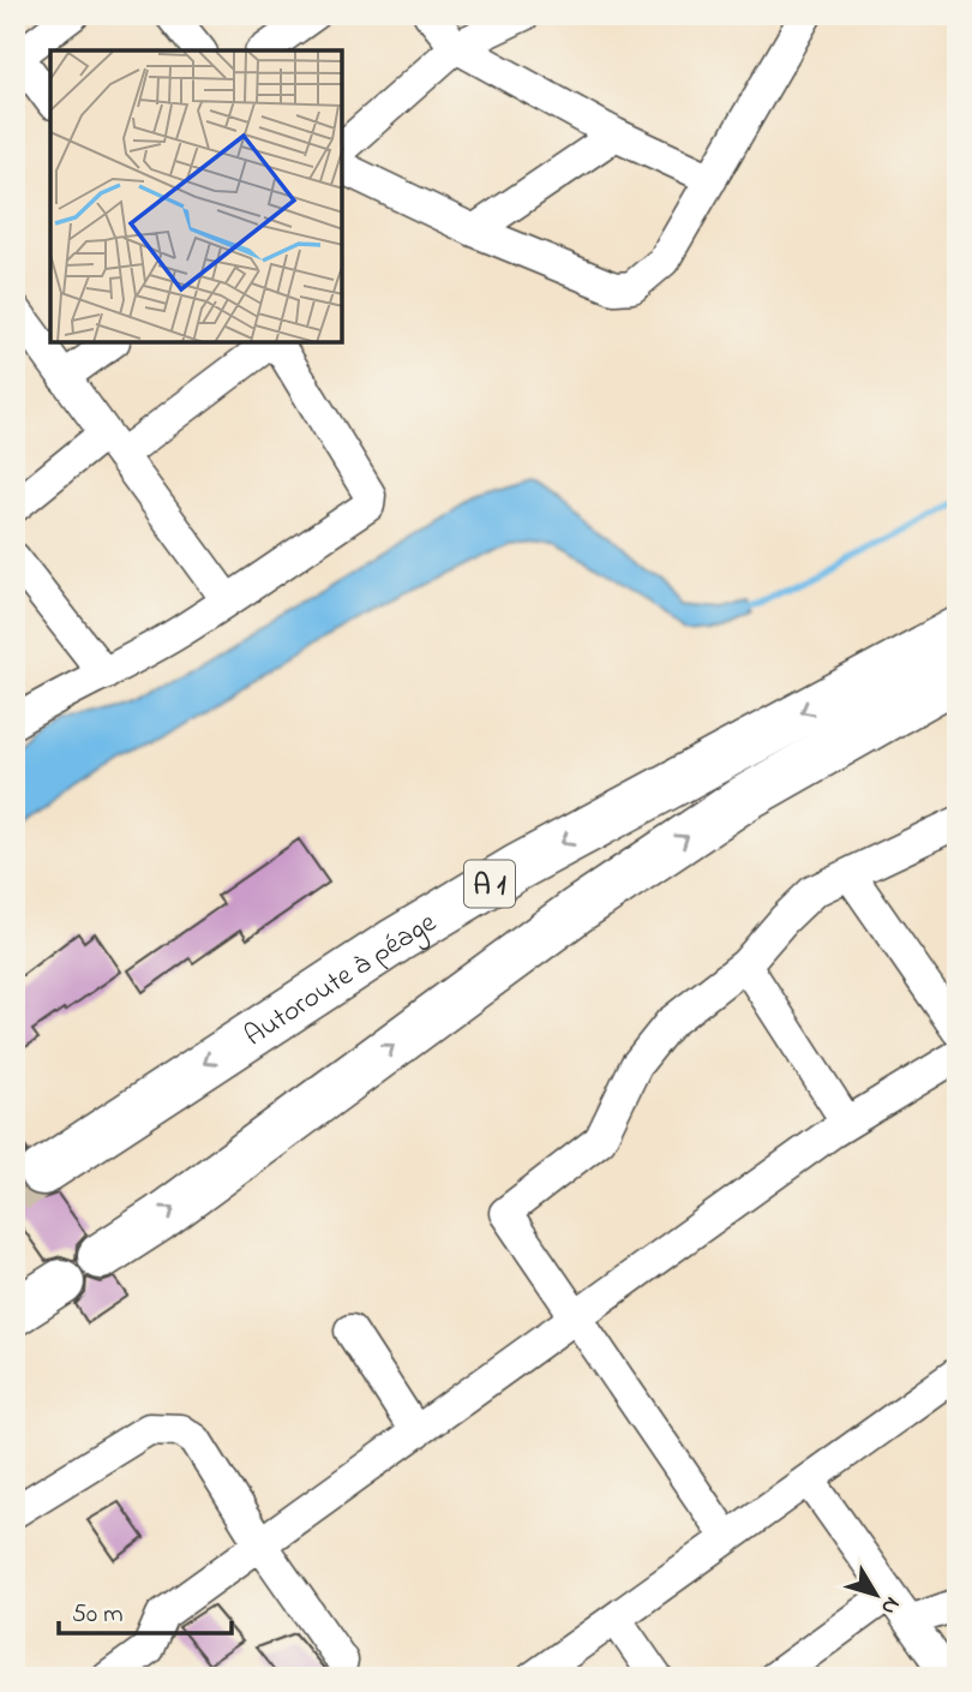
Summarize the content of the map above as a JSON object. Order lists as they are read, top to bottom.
{
  "streets": {
    "highway": ["A 1", "Autoroute à péage"]
  },
  "scale_bar": "50 m",
  "north": "bottom right"
}
